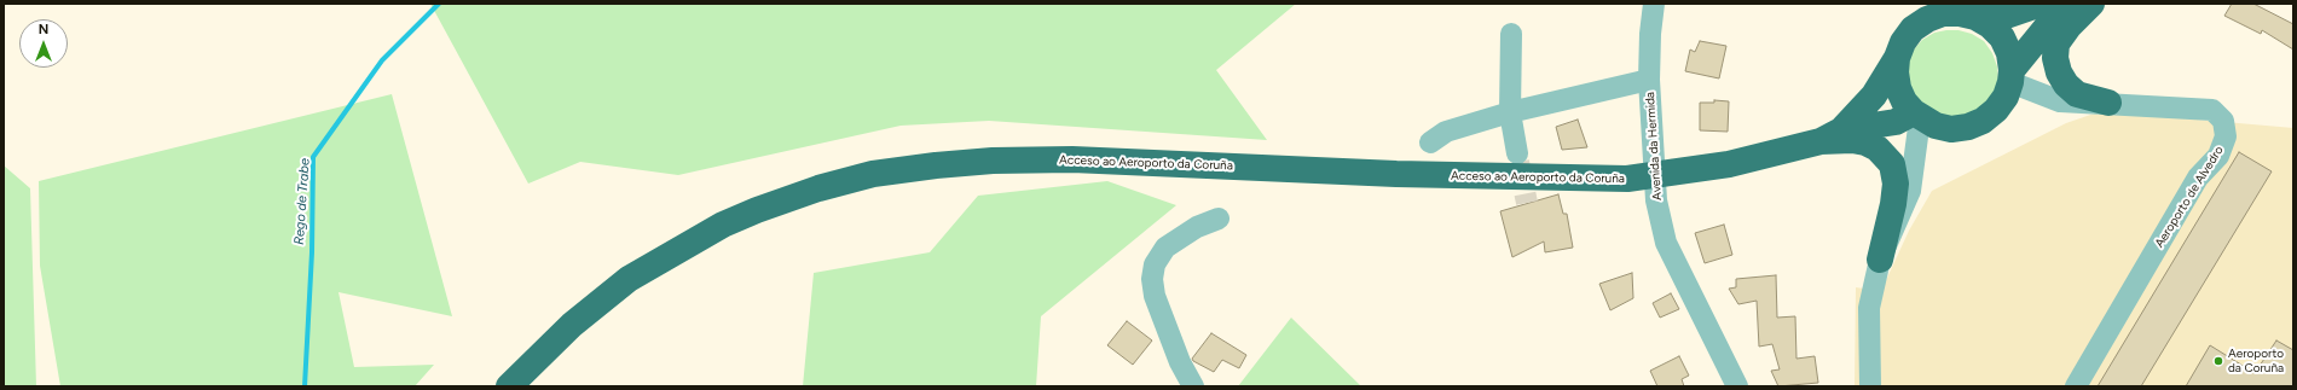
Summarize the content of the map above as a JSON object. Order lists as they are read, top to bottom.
{
  "streets": {
    "highway": ["Acceso ao Aeroporto da Coruña"],
    "street": ["Avenida da Hermida", "Aeroporto de Alvedro"]
  },
  "crossings": [
    ["Acceso ao Aeroporto da Coruña", "Aeroporto de Alvedro"]
  ],
  "water": ["Rego de Trabe"],
  "places": ["Aeroporto da Coruña"],
  "north": "top"
}
